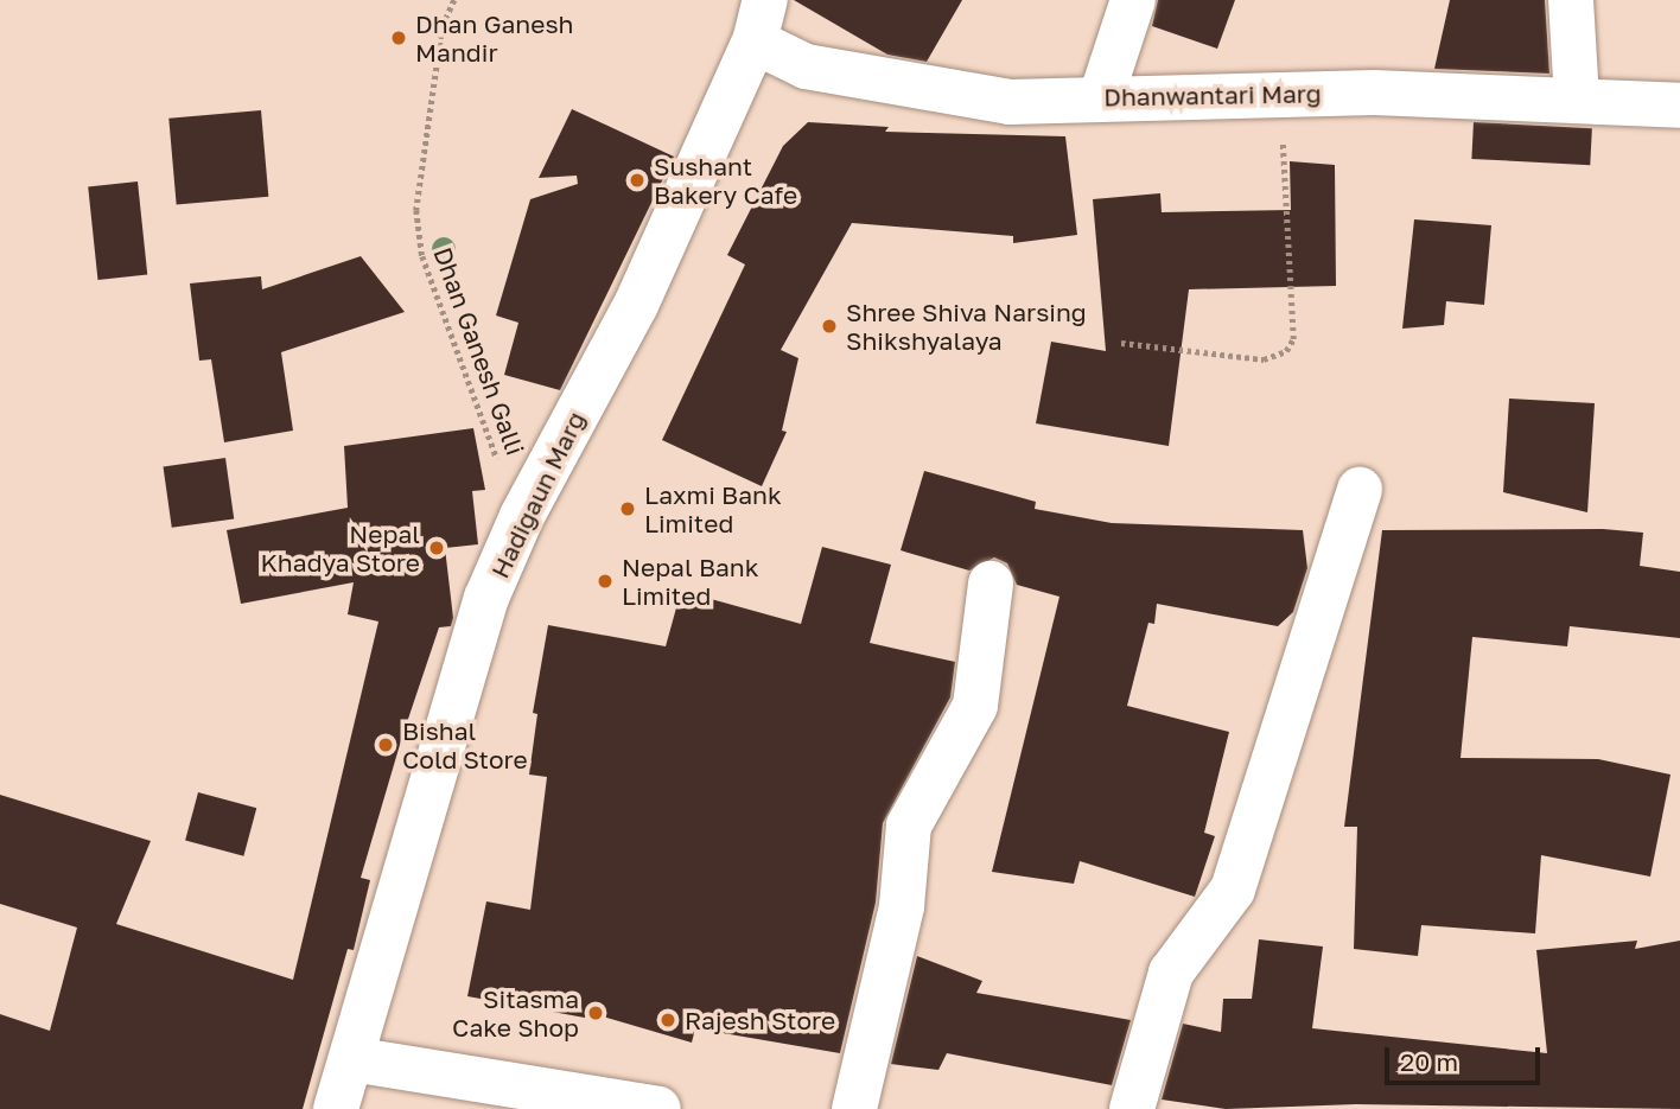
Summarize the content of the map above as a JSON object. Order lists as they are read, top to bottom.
{
  "streets": {
    "street": ["Dhanwantari Marg", "Hadigaun Marg"],
    "path": ["Dhan Ganesh Galli"]
  },
  "crossings": [
    ["Dhanwantari Marg", "Hadigaun Marg"],
    ["Dhan Ganesh Galli", "Hadigaun Marg"]
  ],
  "places": [
    "Dhan Ganesh Mandir",
    "Sushant Bakery Cafe",
    "Shree Shiva Narsing Shikshyalaya",
    "Laxmi Bank Limited",
    "Nepal Khadya Store",
    "Nepal Bank Limited",
    "Bishal Cold Store",
    "Sitasma Cake Shop",
    "Rajesh Store"
  ],
  "scale_bar": "20 m"
}
